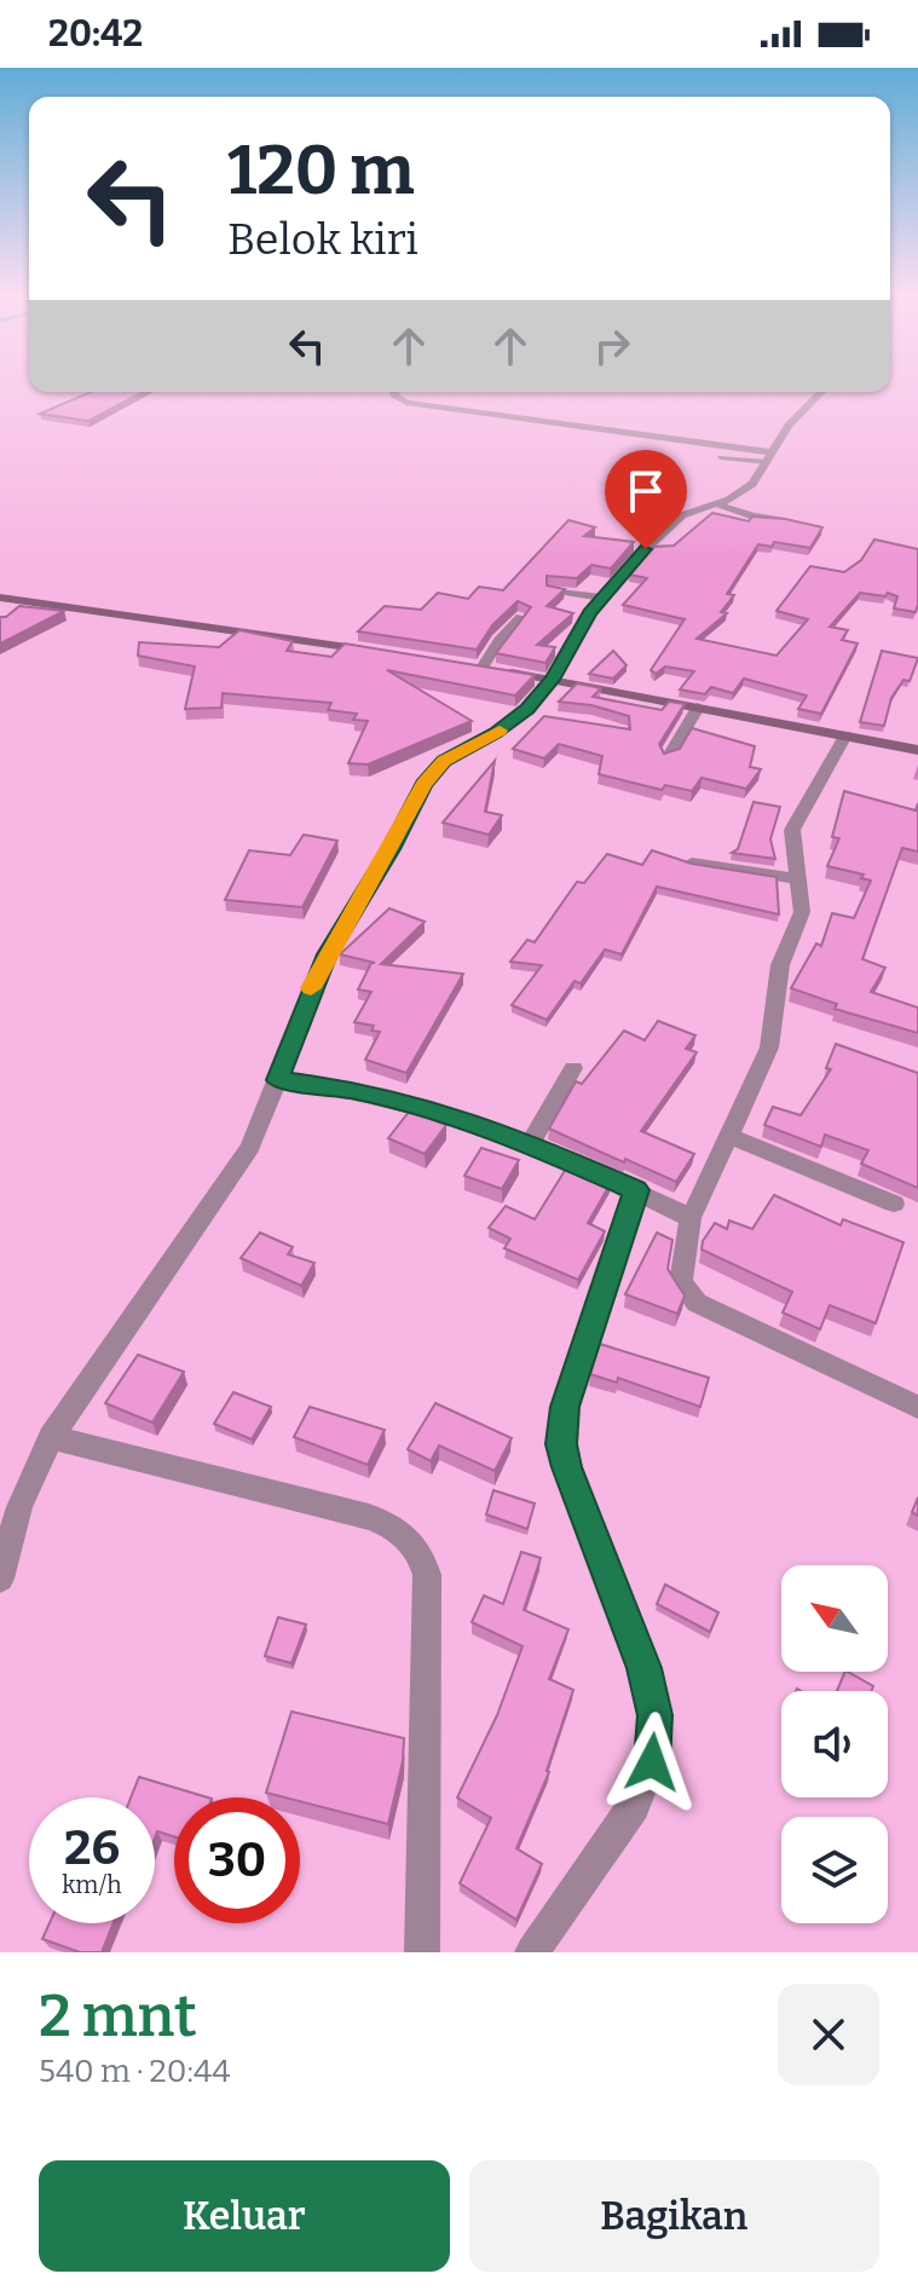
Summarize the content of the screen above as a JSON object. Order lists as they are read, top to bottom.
{
  "north": "top left",
  "page": {
    "status": "20:42",
    "turn": ["120 m", "Belok kiri"],
    "speed": "26 km/h",
    "limit": "30",
    "heading": ["2 mnt", "540 m · 20:44"],
    "buttons": ["Keluar", "Bagikan"]
  }
}
